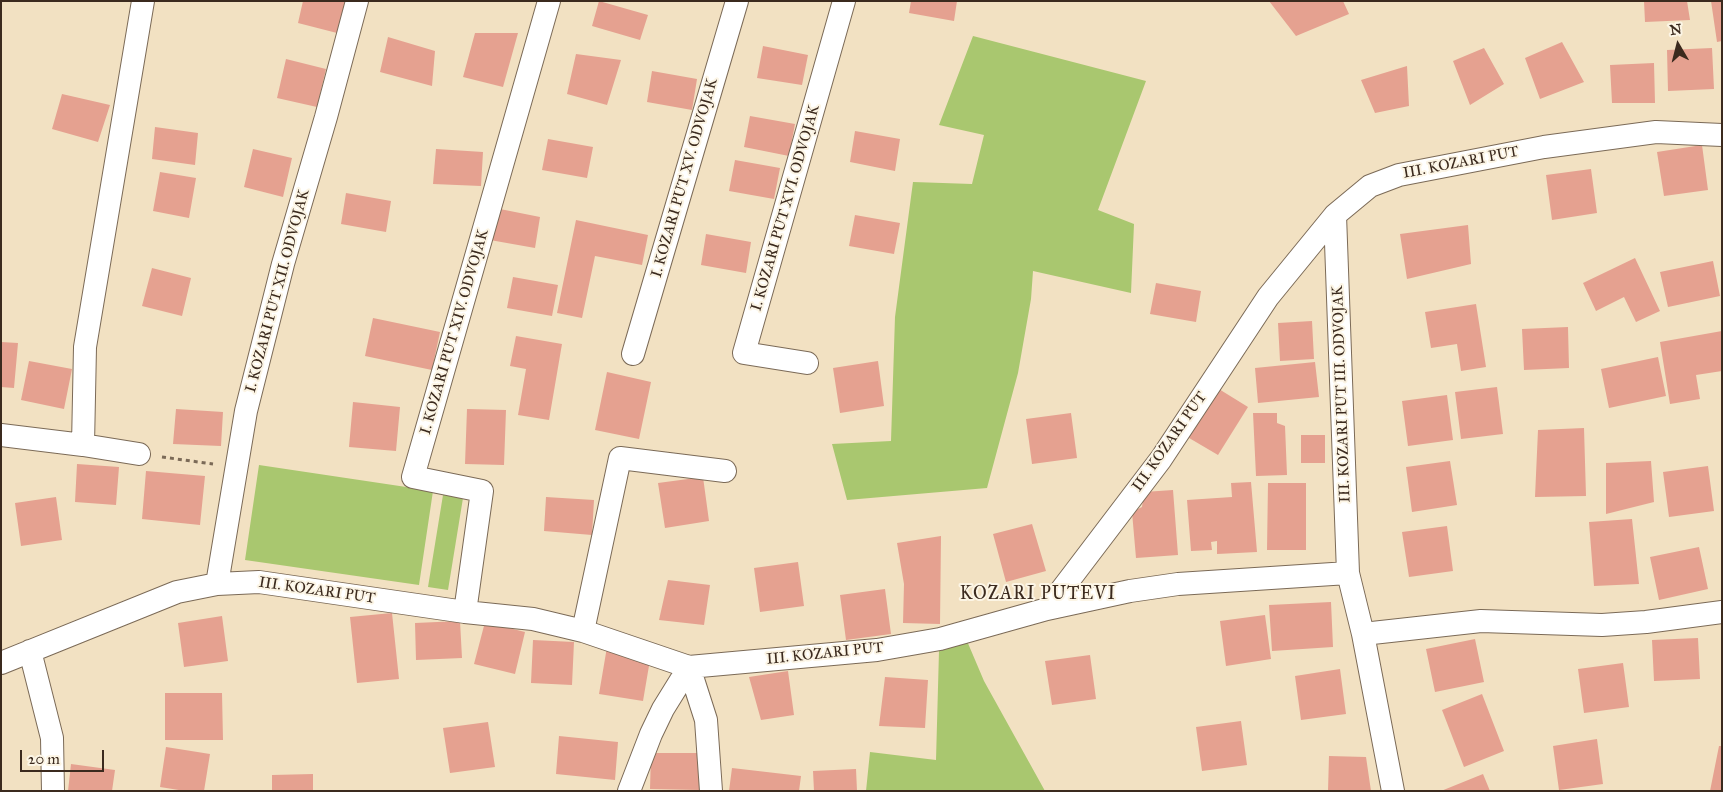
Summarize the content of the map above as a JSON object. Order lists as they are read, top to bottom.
{
  "streets": {
    "street": [
      "III. KOZARI PUT",
      "I. KOZARI PUT XV. ODVOJAK",
      "I. KOZARI PUT XVI. ODVOJAK",
      "I. KOZARI PUT XII. ODVOJAK",
      "I. KOZARI PUT XIV. ODVOJAK",
      "III. KOZARI PUT III. ODVOJAK"
    ]
  },
  "crossings": [
    ["III. KOZARI PUT", "I. KOZARI PUT XII. ODVOJAK"],
    ["III. KOZARI PUT", "I. KOZARI PUT XIV. ODVOJAK"],
    ["III. KOZARI PUT", "III. KOZARI PUT III. ODVOJAK"]
  ],
  "districts": ["KOZARI PUTEVI"],
  "scale_bar": "20 m",
  "north": "top"
}
